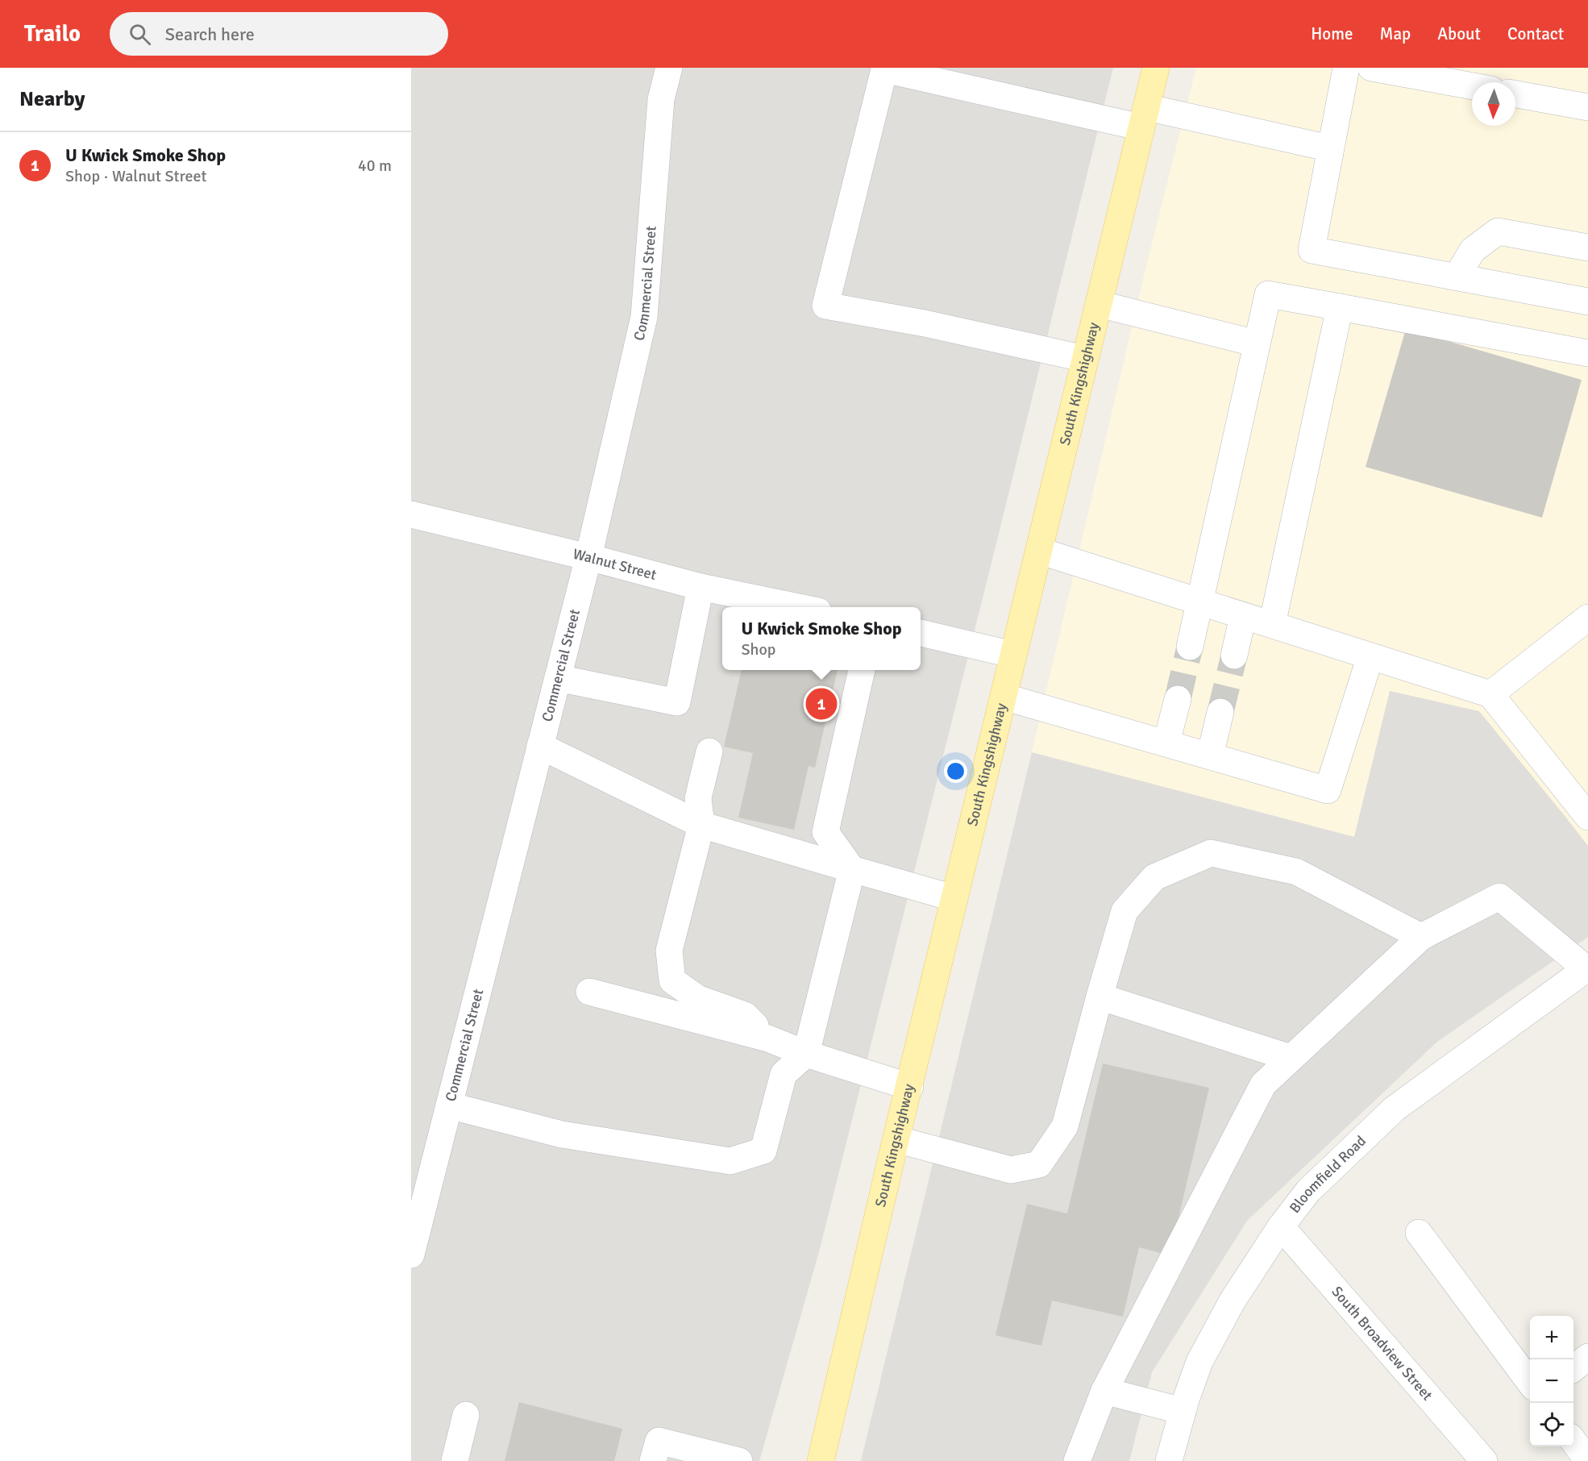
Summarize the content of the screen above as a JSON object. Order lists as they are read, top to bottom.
{
  "streets": {
    "main road": ["South Kingshighway"],
    "street": [
      "Commercial Street",
      "Walnut Street",
      "Bloomfield Road",
      "South Broadview Street"
    ]
  },
  "crossings": [
    ["Commercial Street", "Walnut Street"],
    ["Bloomfield Road", "South Broadview Street"]
  ],
  "north": "bottom",
  "page": {
    "header": "Trailo",
    "search": "Search here",
    "nav": [
      "Home",
      "Map",
      "About",
      "Contact"
    ],
    "heading": "Nearby",
    "list": [
      {
        "mark": "1",
        "name": "U Kwick Smoke Shop",
        "note": "Shop · Walnut Street",
        "value": "40 m"
      }
    ],
    "popup": ["U Kwick Smoke Shop", "Shop"],
    "pins": "1",
    "map_buttons": ["+", "−"]
  }
}
